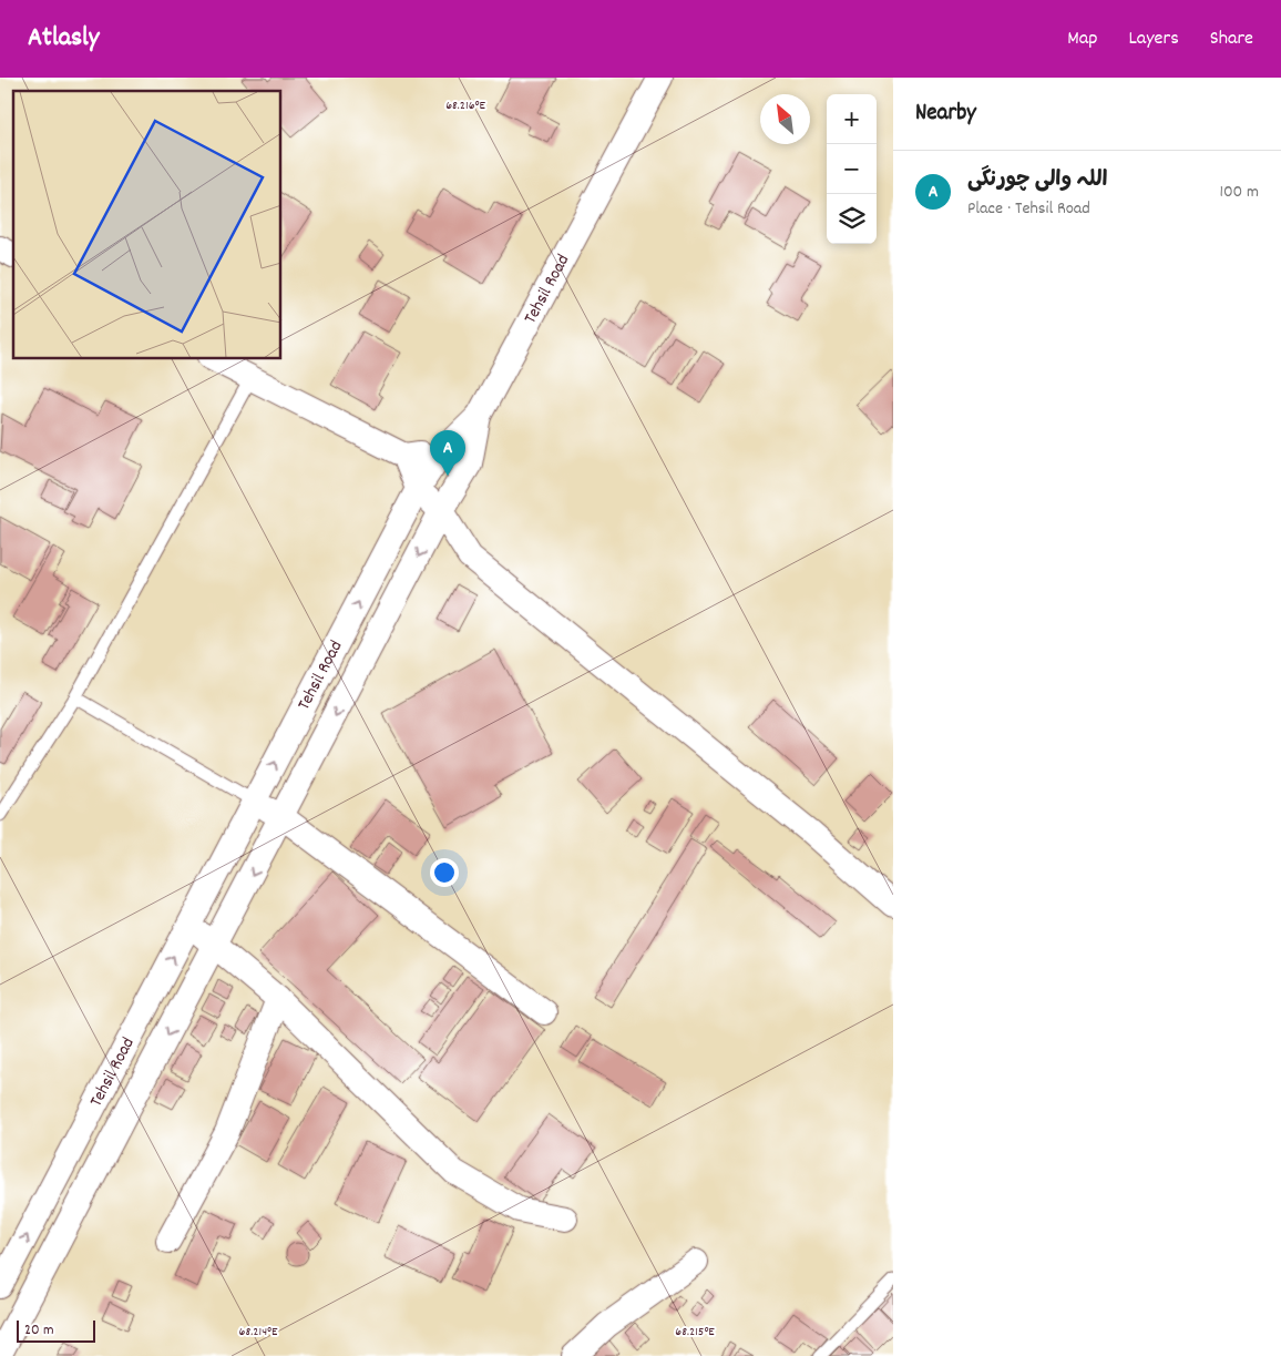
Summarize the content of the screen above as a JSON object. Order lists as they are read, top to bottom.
{
  "streets": {
    "street": ["Tehsil Road"]
  },
  "scale_bar": "20 m",
  "north": "top left",
  "page": {
    "header": "Atlasly",
    "nav": ["Map", "Layers", "Share"],
    "heading": "Nearby",
    "map_buttons": ["+", "−"],
    "list": [
      {
        "mark": "A",
        "name": "اللہ والی چورنگی",
        "note": "Place · Tehsil Road",
        "value": "100 m"
      }
    ],
    "pins": "A",
    "scale": "20 m"
  },
  "coordinates": ["68.216°E", "68.214°E", "68.215°E"]
}
